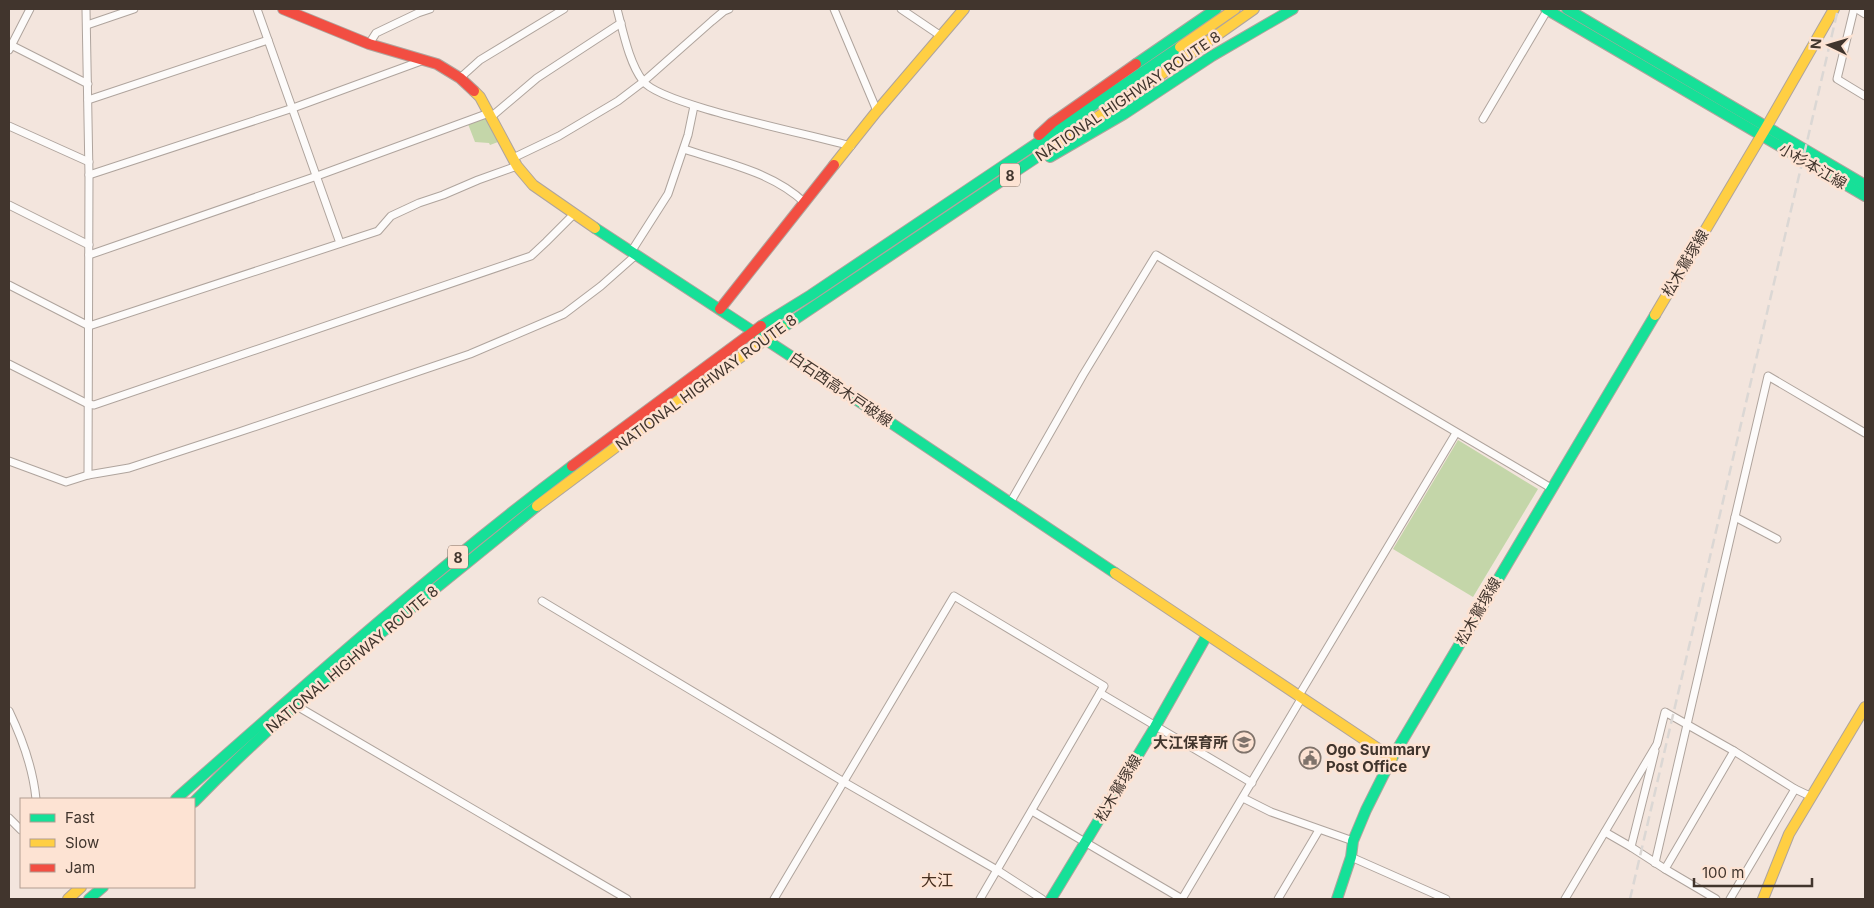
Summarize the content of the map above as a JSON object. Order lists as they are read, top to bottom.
{
  "streets": {
    "main road": [
      "NATIONAL HIGHWAY ROUTE 8",
      "小杉本江線",
      "8",
      "松木鷲塚線",
      "白石西高木戸破線"
    ]
  },
  "crossings": [
    ["NATIONAL HIGHWAY ROUTE 8", "白石西高木戸破線"],
    ["小杉本江線", "松木鷲塚線"],
    ["松木鷲塚線", "白石西高木戸破線"]
  ],
  "districts": ["大江"],
  "places": {
    "school or university": ["大江保育所"],
    "public building": ["Ogo Summary Post Office"]
  },
  "legend": ["Fast", "Slow", "Jam"],
  "scale_bar": "100 m",
  "north": "left"
}
